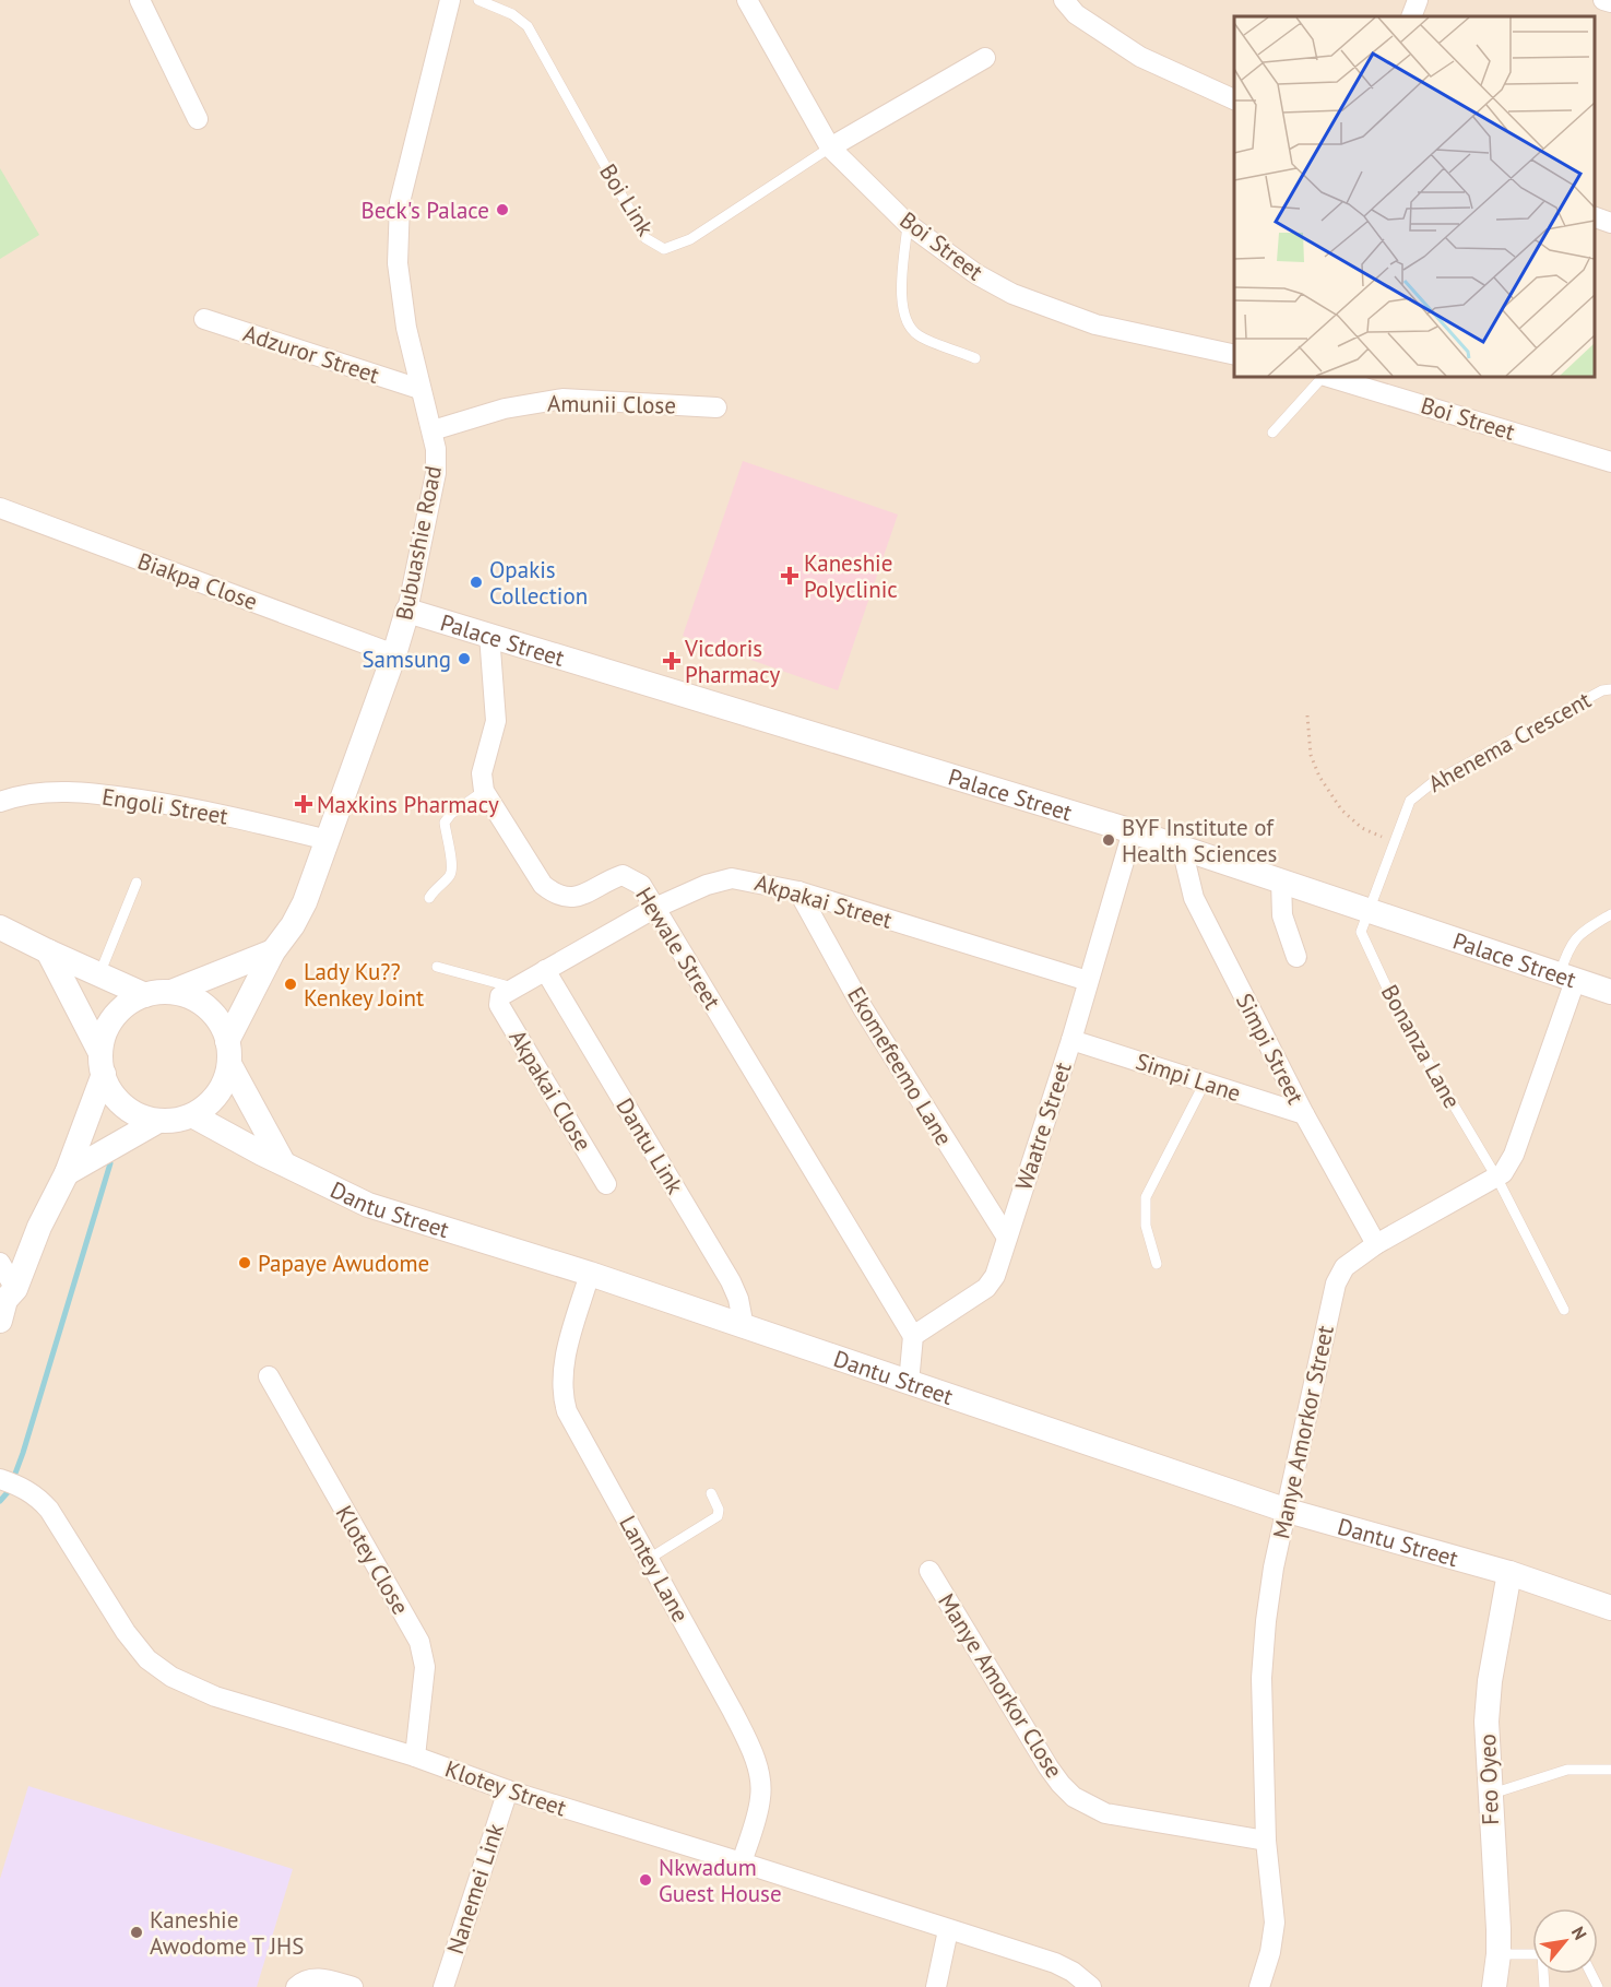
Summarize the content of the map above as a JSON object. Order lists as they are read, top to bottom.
{
  "streets": {
    "street": [
      "Boi Street",
      "Adzuror Street",
      "Amunii Close",
      "Bubuashie Road",
      "Biakpa Close",
      "Palace Street",
      "Engoli Street",
      "Akpakai Street",
      "Hewale Street",
      "Simpi Street",
      "Ekomefeemo Lane",
      "Simpi Lane",
      "Akpakai Close",
      "Waatre Street",
      "Dantu Link",
      "Dantu Street",
      "Manye Amorkor Street",
      "Klotey Close",
      "Lantey Lane",
      "Manye Amorkor Close",
      "Feo Oyeo",
      "Klotey Street",
      "Nanemei Link"
    ],
    "lane": ["Boi Link", "Ahenema Crescent", "Bonanza Lane"]
  },
  "crossings": [
    ["Boi Link", "Boi Street"],
    ["Adzuror Street", "Bubuashie Road"],
    ["Amunii Close", "Bubuashie Road"],
    ["Bubuashie Road", "Biakpa Close"],
    ["Bubuashie Road", "Palace Street"],
    ["Bubuashie Road", "Engoli Street"],
    ["Bubuashie Road", "Dantu Street"],
    ["Palace Street", "Ahenema Crescent"],
    ["Palace Street", "Bonanza Lane"],
    ["Palace Street", "Simpi Street"],
    ["Palace Street", "Waatre Street"],
    ["Palace Street", "Manye Amorkor Street"],
    ["Ahenema Crescent", "Bonanza Lane"],
    ["Akpakai Street", "Hewale Street"],
    ["Akpakai Street", "Ekomefeemo Lane"],
    ["Akpakai Street", "Akpakai Close"],
    ["Akpakai Street", "Waatre Street"],
    ["Akpakai Street", "Dantu Link"],
    ["Hewale Street", "Waatre Street"],
    ["Bonanza Lane", "Manye Amorkor Street"],
    ["Simpi Street", "Simpi Lane"],
    ["Simpi Street", "Manye Amorkor Street"],
    ["Ekomefeemo Lane", "Waatre Street"],
    ["Simpi Lane", "Waatre Street"],
    ["Dantu Link", "Dantu Street"],
    ["Dantu Street", "Manye Amorkor Street"],
    ["Dantu Street", "Lantey Lane"],
    ["Dantu Street", "Feo Oyeo"],
    ["Manye Amorkor Street", "Manye Amorkor Close"],
    ["Klotey Close", "Klotey Street"],
    ["Lantey Lane", "Klotey Street"],
    ["Klotey Street", "Nanemei Link"]
  ],
  "places": {
    "other": [
      "Beck's Palace",
      "Opakis Collection",
      "Samsung",
      "BYF Institute of Health Sciences",
      "Lady Ku?? Kenkey Joint",
      "Papaye Awudome",
      "Nkwadum Guest House",
      "Kaneshie Awodome T JHS"
    ],
    "health": ["Kaneshie Polyclinic", "Vicdoris Pharmacy", "Maxkins Pharmacy"]
  },
  "north": "top right"
}
